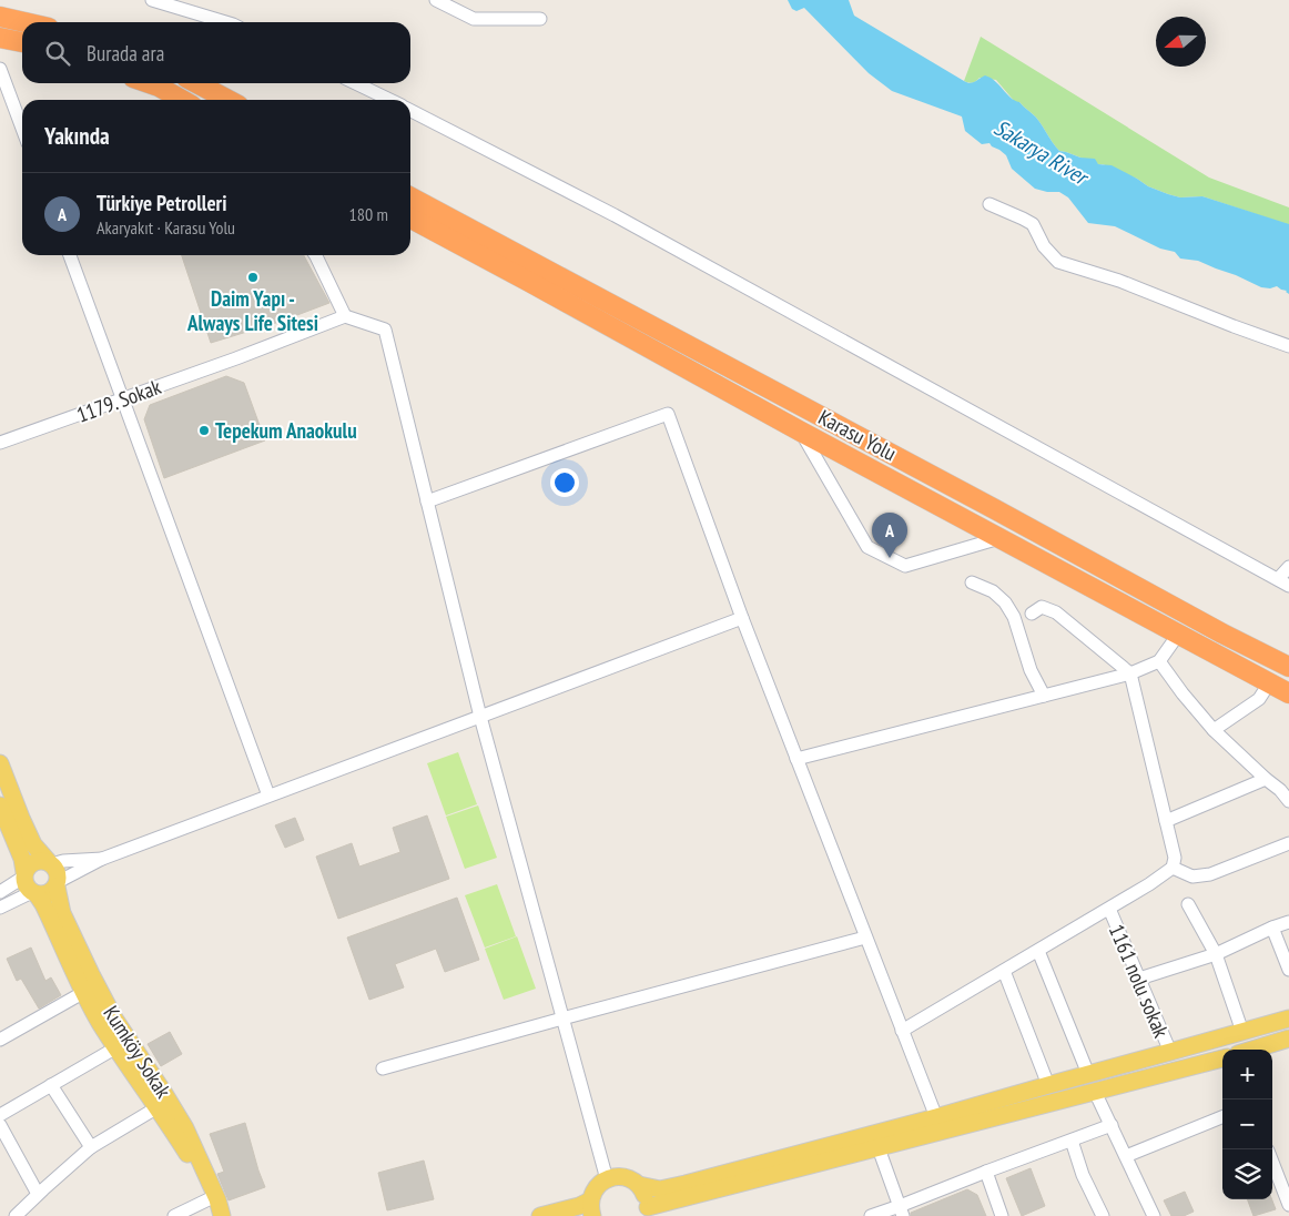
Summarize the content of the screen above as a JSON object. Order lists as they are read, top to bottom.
{
  "streets": {
    "highway": ["Karasu Yolu"],
    "main road": ["Kumköy Sokak"],
    "street": ["1179. Sokak", "1161 nolu sokak"]
  },
  "water": ["Sakarya River"],
  "places": ["Daim Yapı - Always Life Sitesi", "Tepekum Anaokulu"],
  "north": "left",
  "page": {
    "search": "Burada ara",
    "heading": "Yakında",
    "list": [
      {
        "mark": "A",
        "name": "Türkiye Petrolleri",
        "note": "Akaryakıt · Karasu Yolu",
        "value": "180 m"
      }
    ],
    "pins": "A",
    "map_buttons": ["+", "−"]
  }
}
